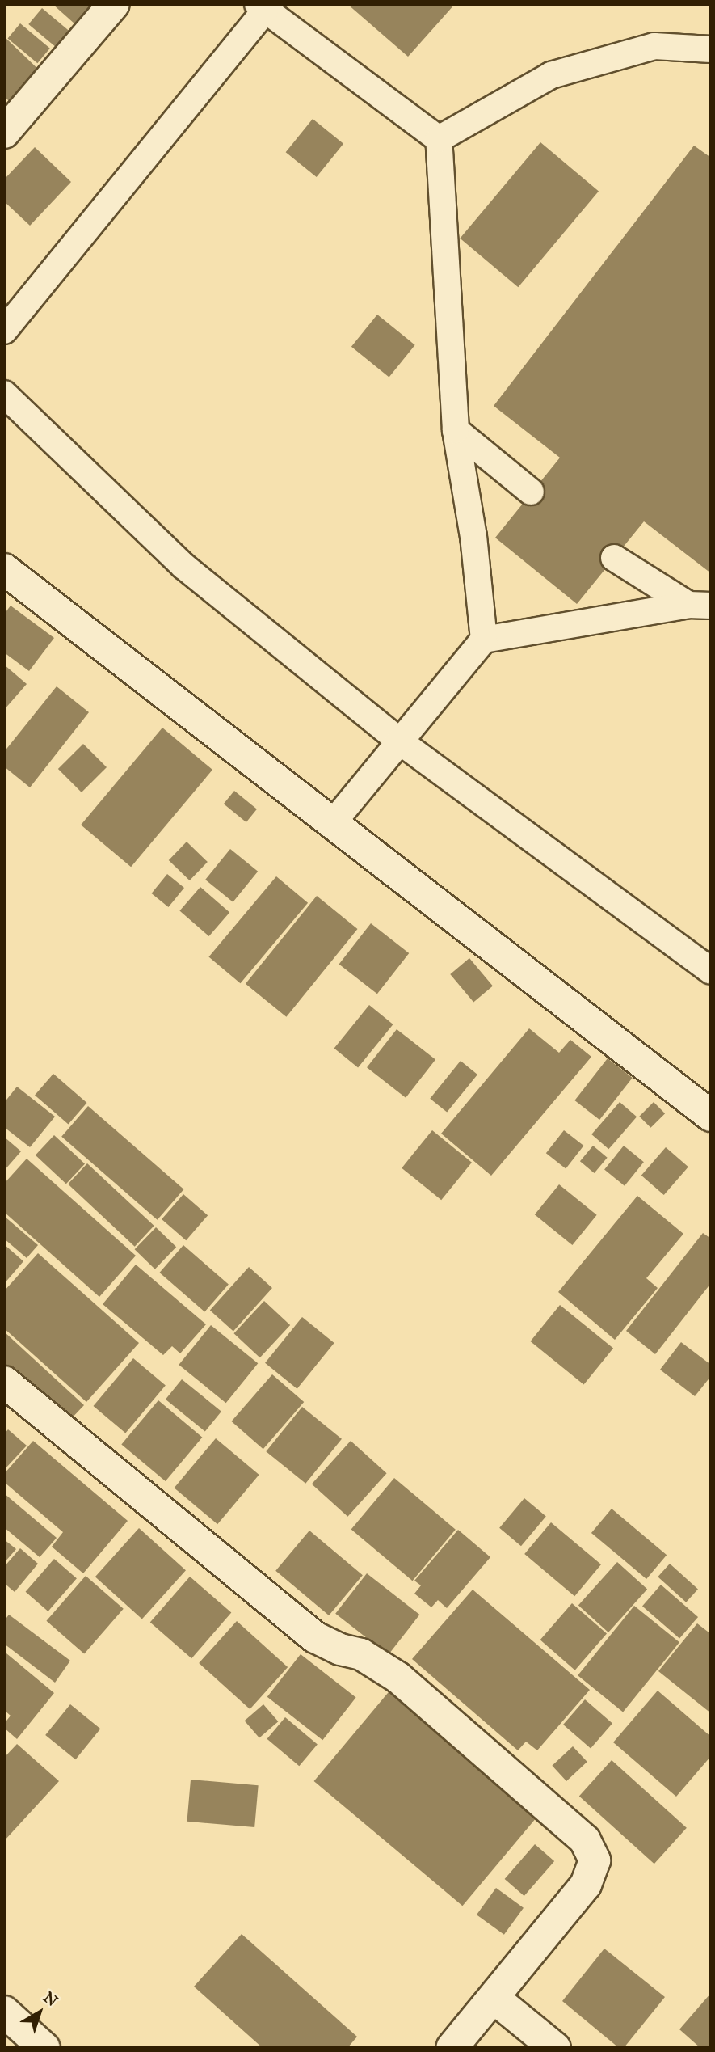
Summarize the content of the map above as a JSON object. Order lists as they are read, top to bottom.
{
  "north": "top right"
}
